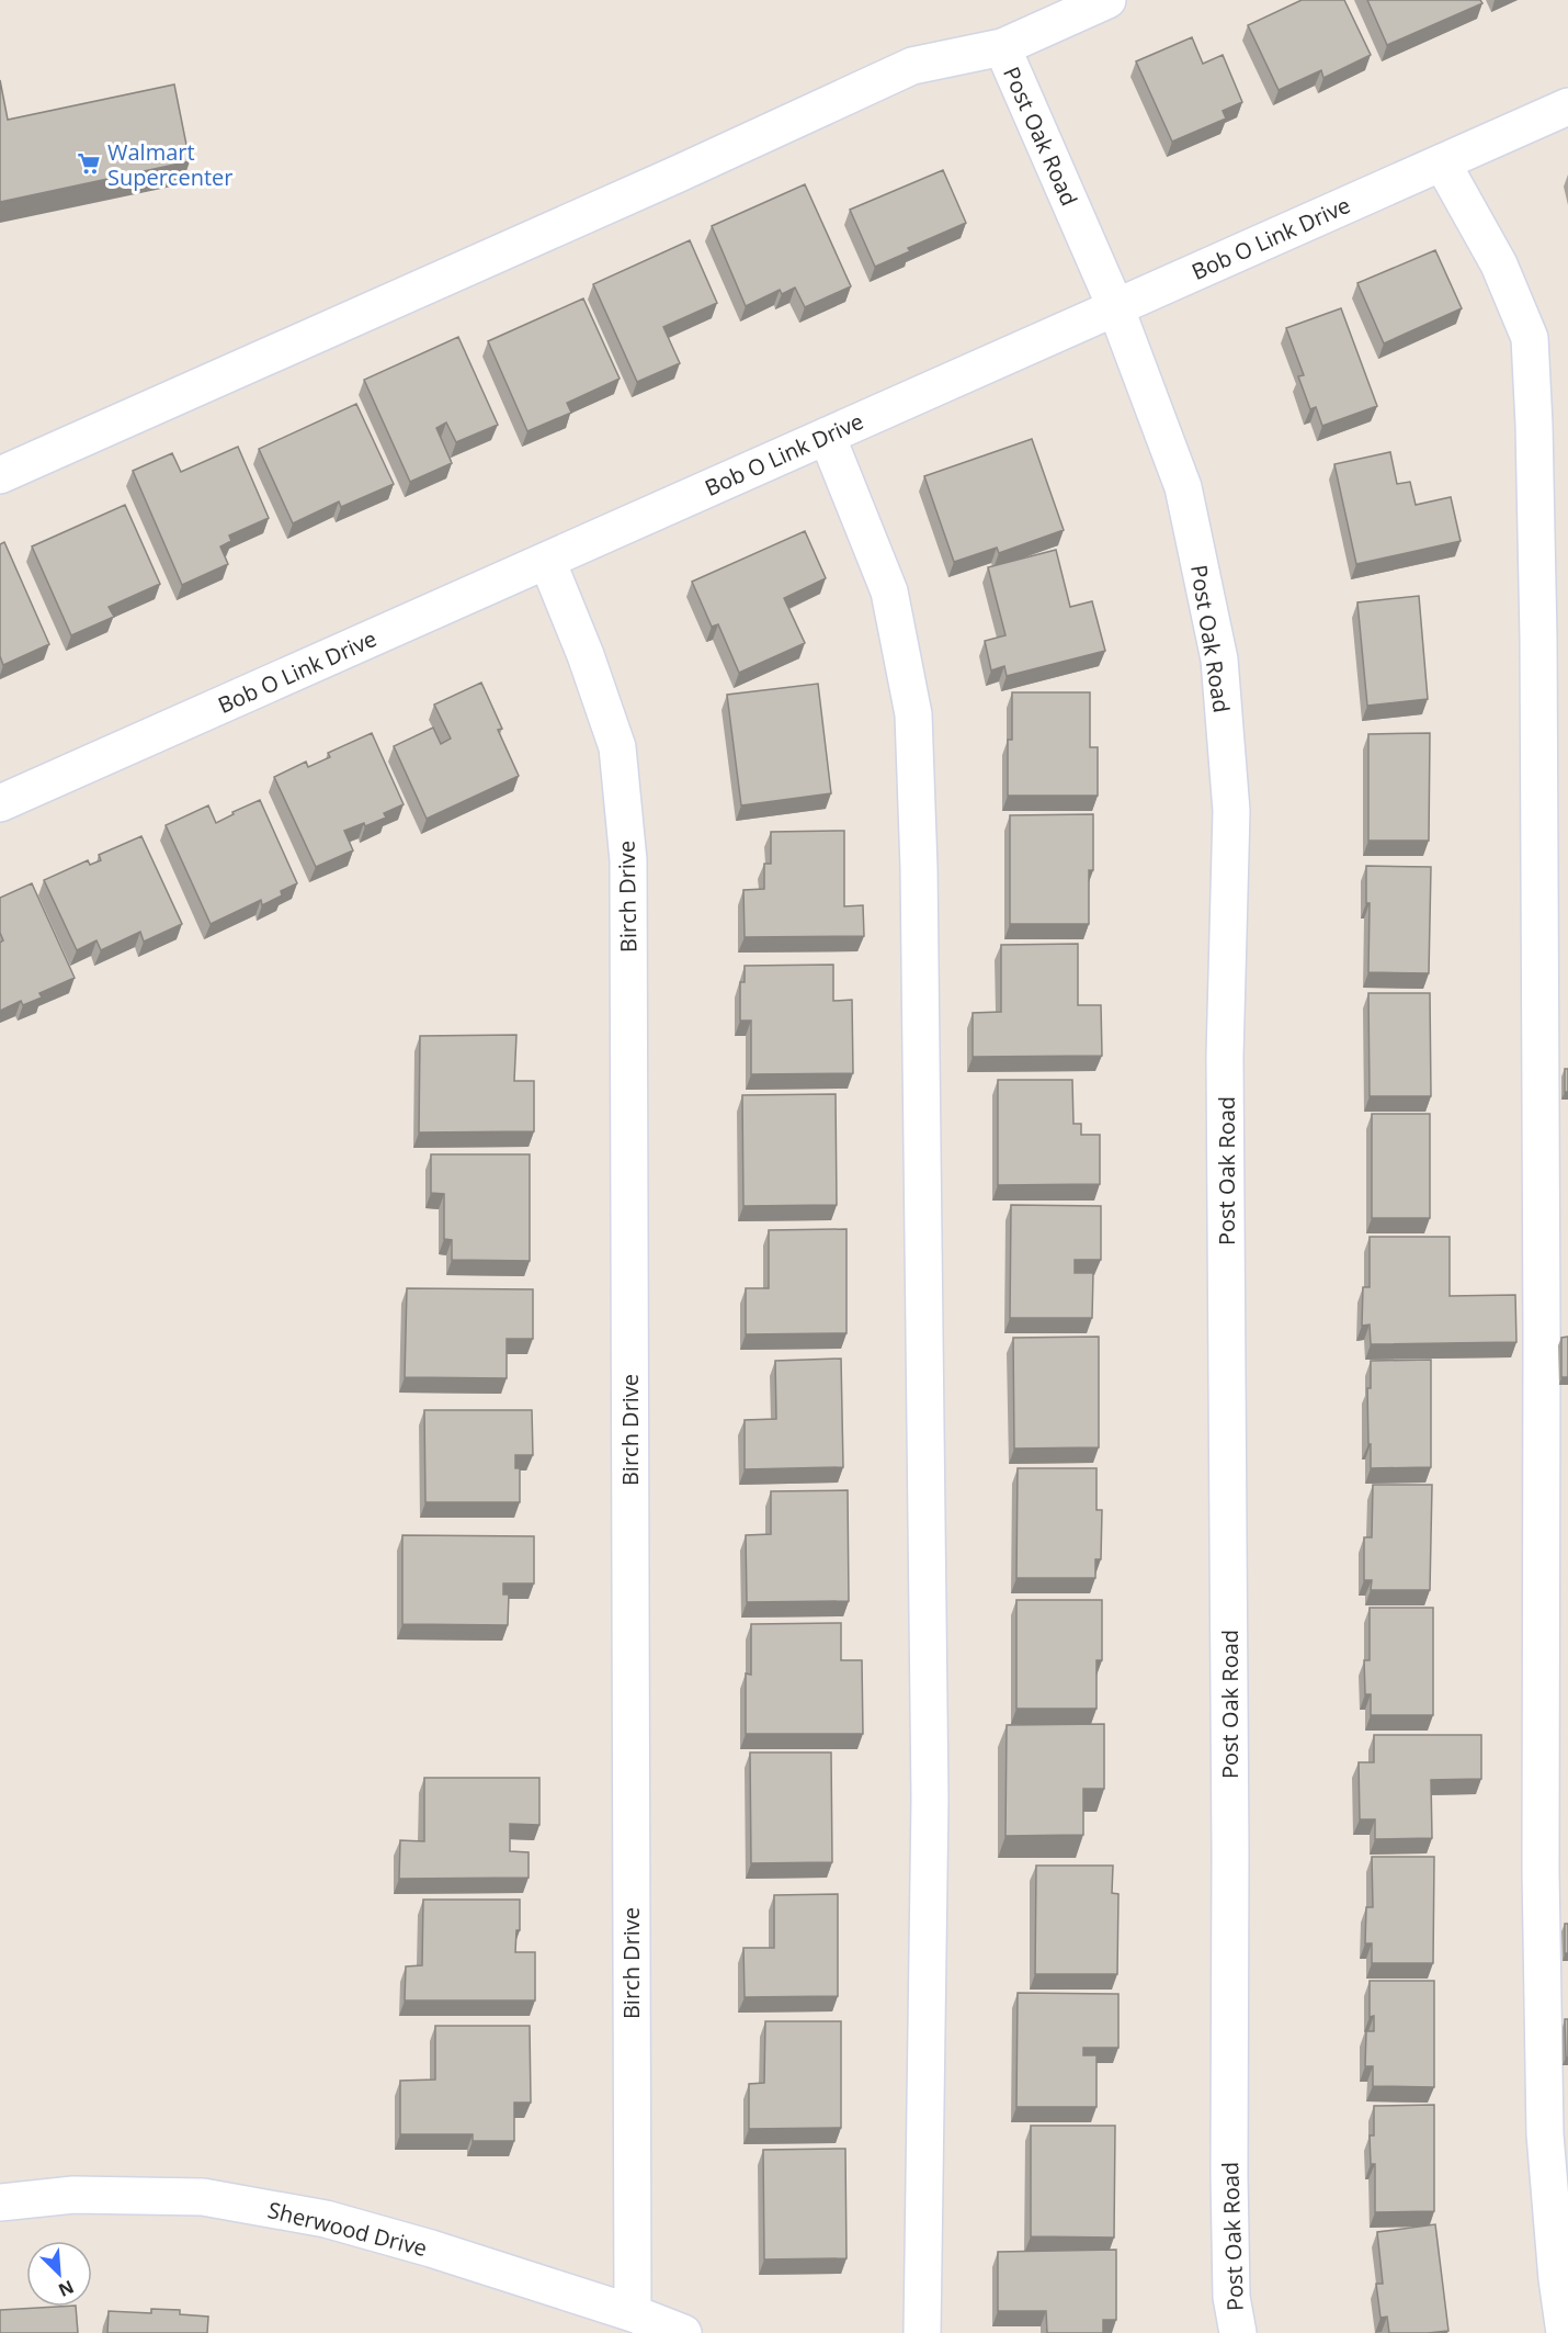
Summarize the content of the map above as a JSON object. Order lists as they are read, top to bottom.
{
  "streets": {
    "street": [
      "Post Oak Road",
      "Bob O Link Drive",
      "Birch Drive",
      "Sherwood Drive"
    ]
  },
  "crossings": [
    ["Post Oak Road", "Bob O Link Drive"],
    ["Bob O Link Drive", "Birch Drive"],
    ["Birch Drive", "Sherwood Drive"]
  ],
  "places": {
    "supermarket": ["Walmart Supercenter"]
  },
  "north": "bottom right"
}
